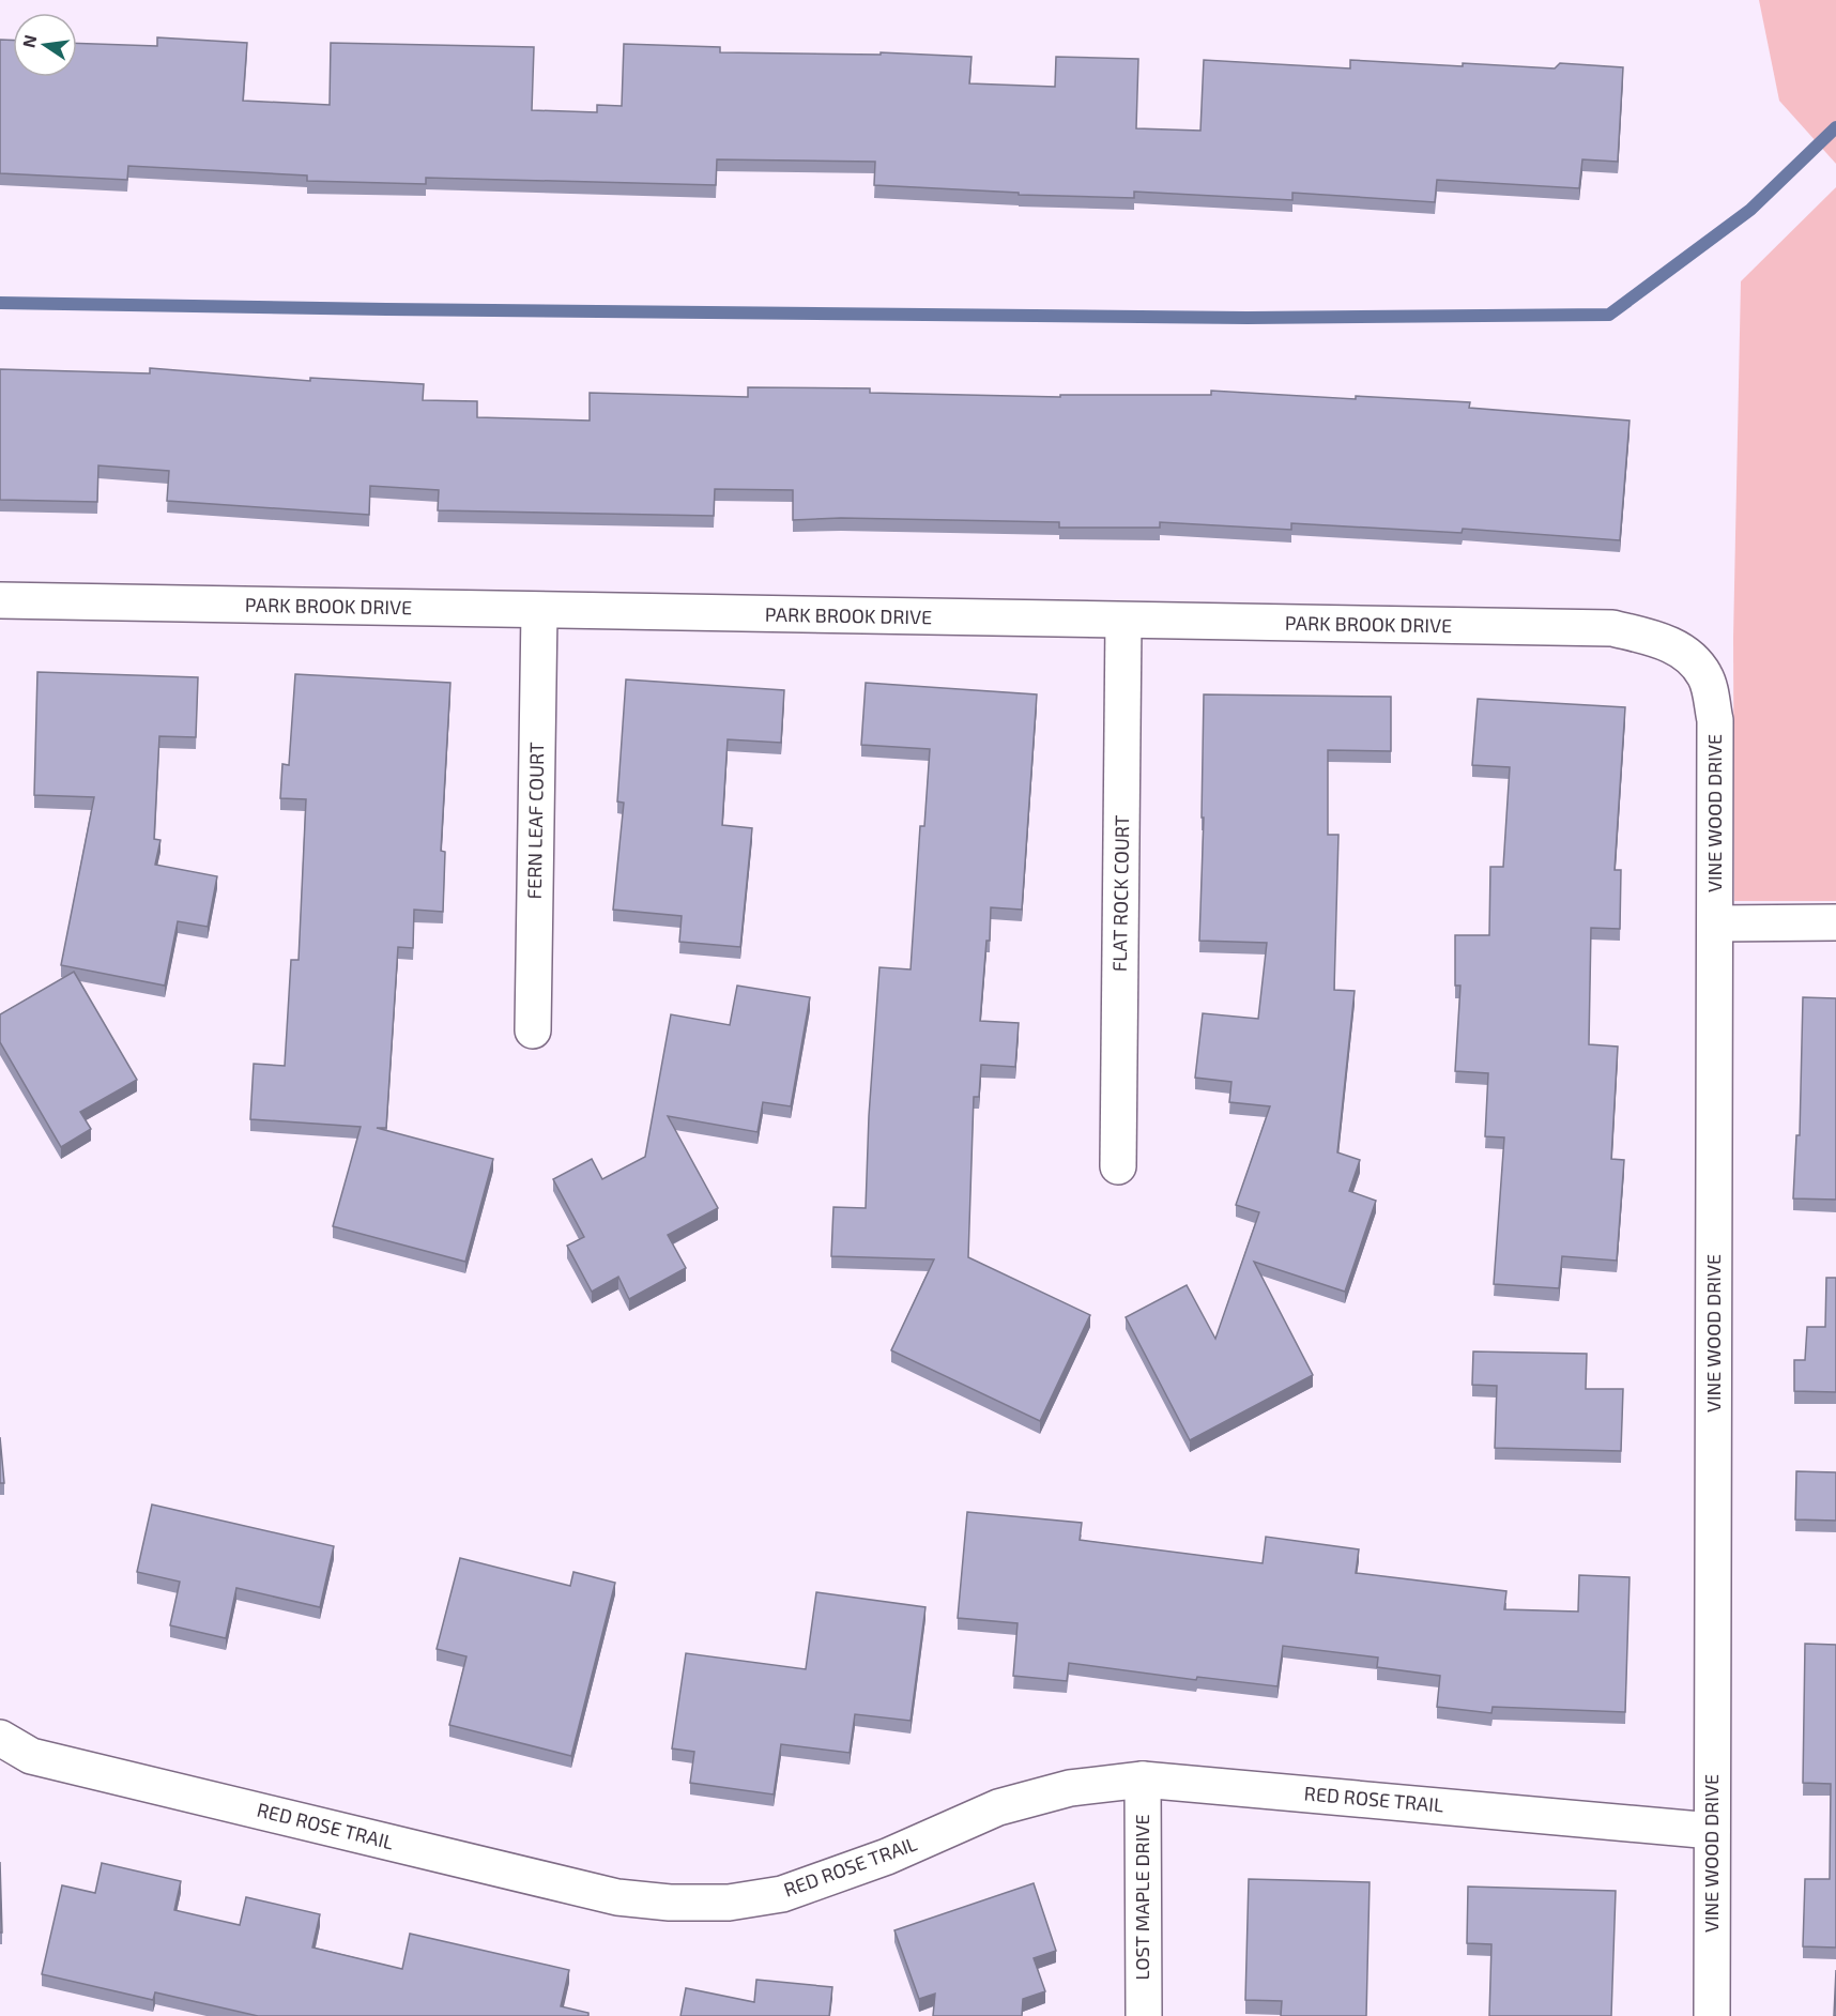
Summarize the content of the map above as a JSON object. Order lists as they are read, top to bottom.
{
  "streets": {
    "street": [
      "PARK BROOK DRIVE",
      "VINE WOOD DRIVE",
      "FERN LEAF COURT",
      "FLAT ROCK COURT",
      "RED ROSE TRAIL",
      "LOST MAPLE DRIVE"
    ]
  },
  "crossings": [
    ["PARK BROOK DRIVE", "VINE WOOD DRIVE"],
    ["PARK BROOK DRIVE", "FERN LEAF COURT"],
    ["PARK BROOK DRIVE", "FLAT ROCK COURT"],
    ["VINE WOOD DRIVE", "RED ROSE TRAIL"],
    ["RED ROSE TRAIL", "LOST MAPLE DRIVE"]
  ],
  "north": "left"
}
